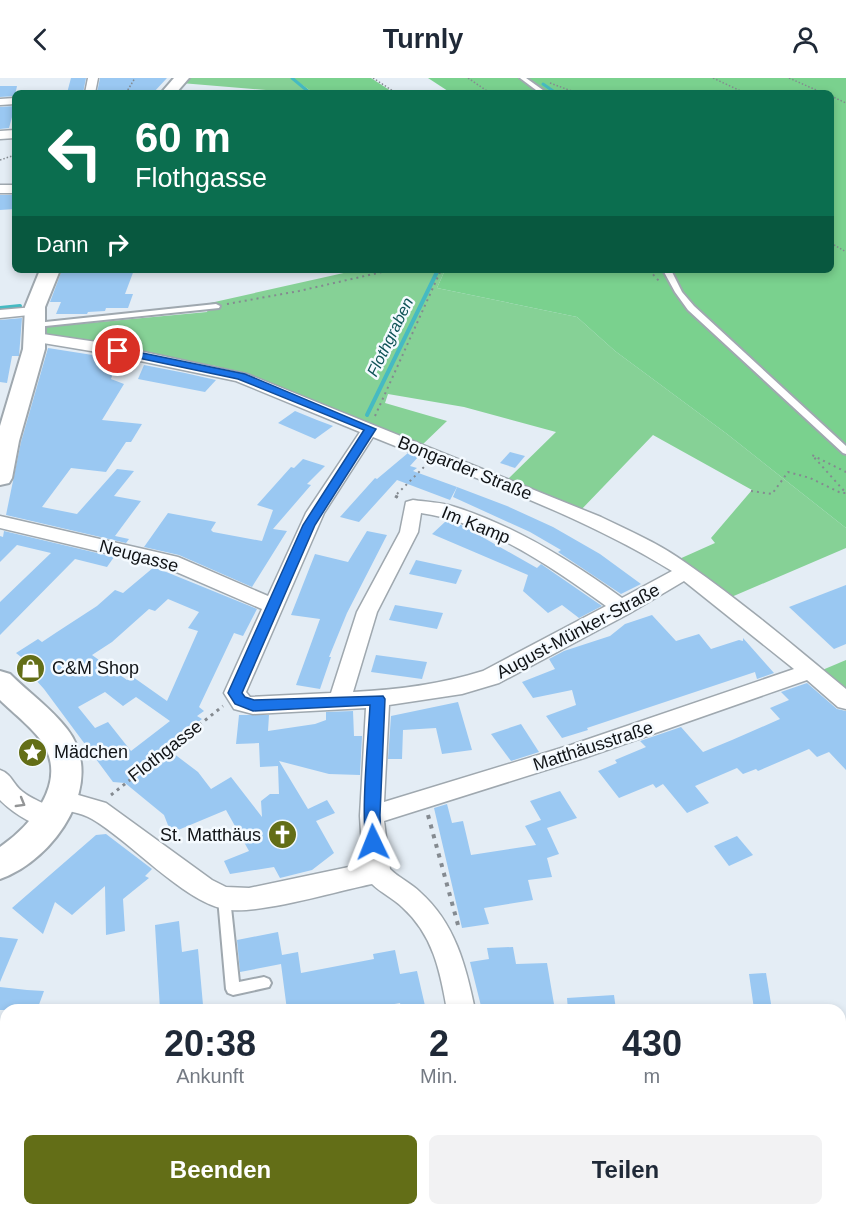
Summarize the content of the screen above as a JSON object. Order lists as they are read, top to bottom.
{
  "streets": {
    "street": [
      "Bongarder Straße",
      "Im Kamp",
      "Neugasse",
      "August-Münker-Straße",
      "Matthäusstraße"
    ],
    "path": ["Flothgasse"]
  },
  "crossings": [
    ["Bongarder Straße", "August-Münker-Straße"],
    ["Bongarder Straße", "Matthäusstraße"],
    ["Im Kamp", "August-Münker-Straße"]
  ],
  "water": ["Flothgraben"],
  "places": {
    "shop": ["C&M Shop"],
    "place": ["Mädchen"],
    "church": ["St. Matthäus"]
  },
  "page": {
    "header": "Turnly",
    "turn": ["60 m", "Flothgasse"],
    "then": "Dann",
    "eta": [
      "20:38",
      "Ankunft",
      "2",
      "Min.",
      "430",
      "m"
    ],
    "buttons": ["Beenden", "Teilen"]
  }
}
